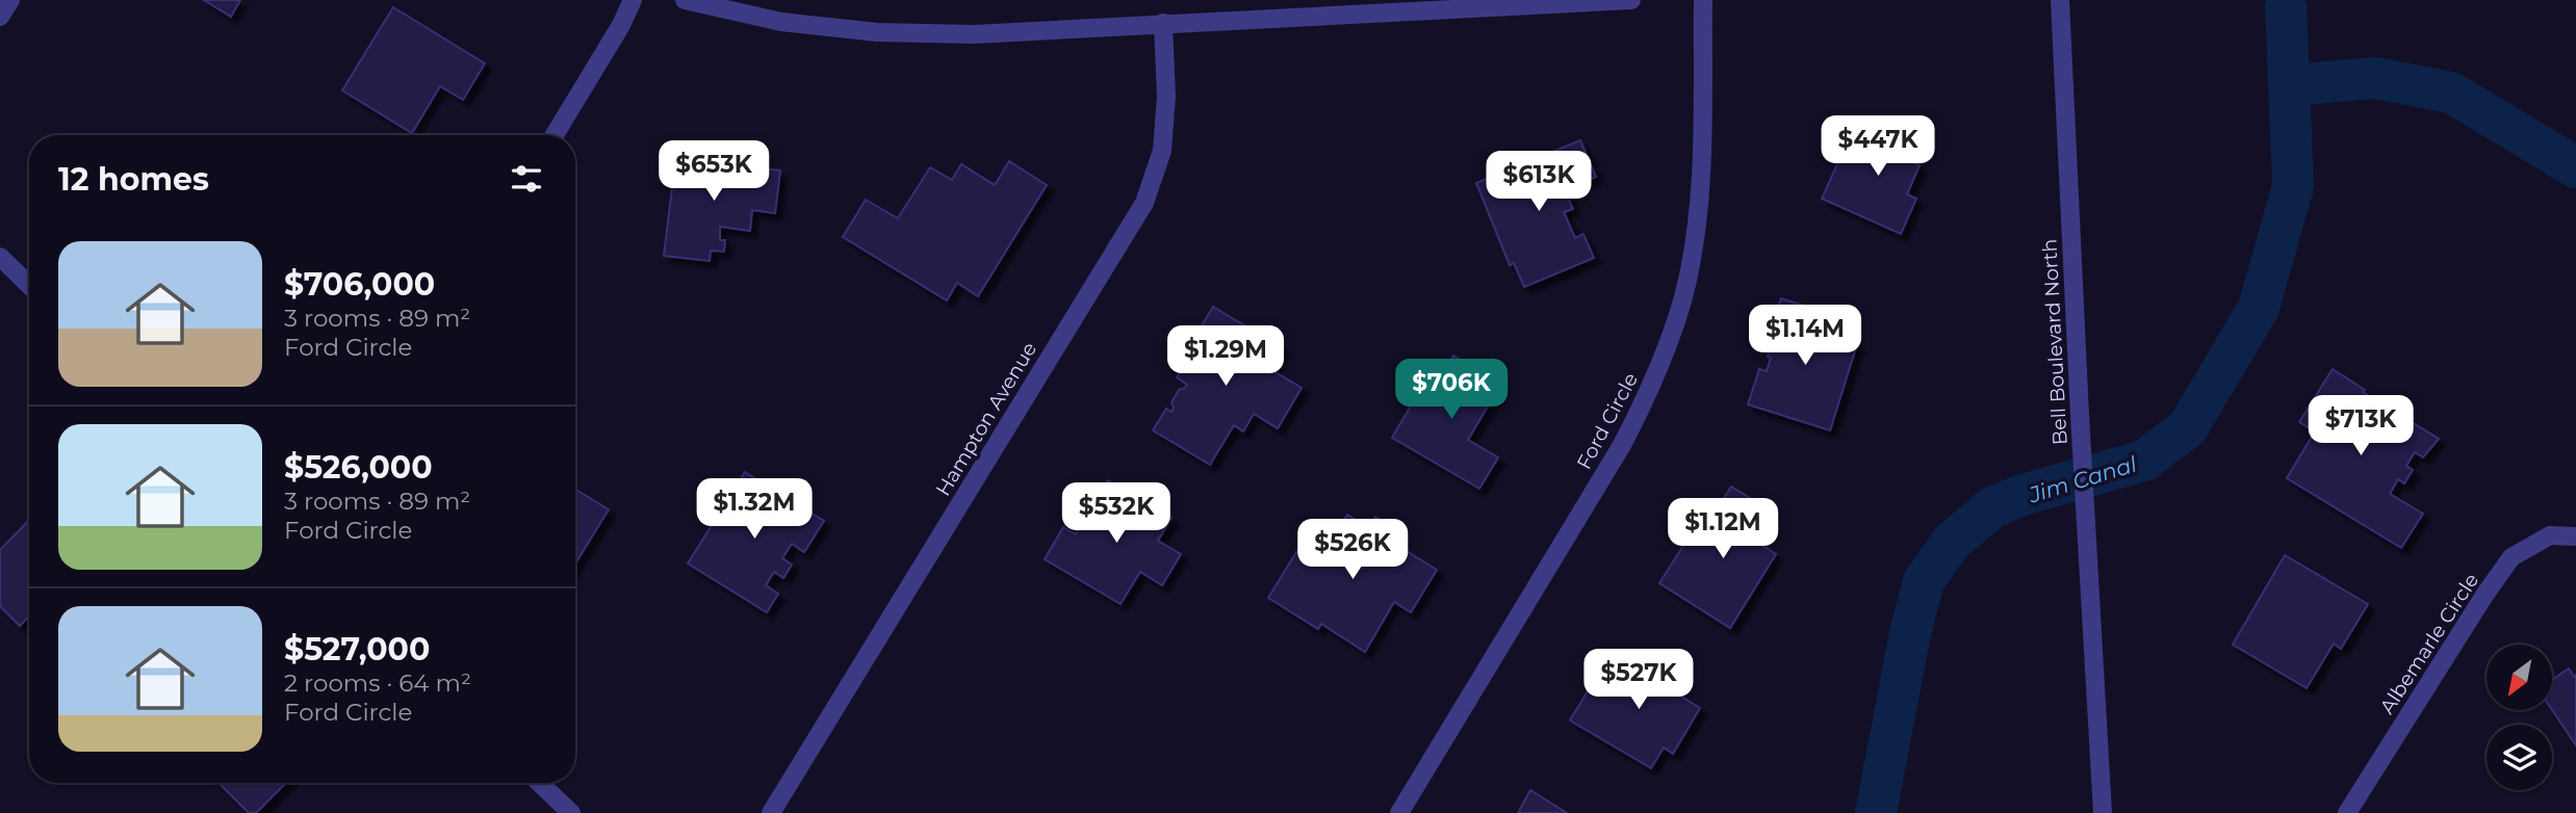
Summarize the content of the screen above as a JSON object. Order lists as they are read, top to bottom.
{
  "streets": {
    "street": [
      "Bell Boulevard North",
      "Hampton Avenue",
      "Ford Circle",
      "Albemarle Circle"
    ]
  },
  "water": ["Jim Canal"],
  "north": "bottom left",
  "page": {
    "price": [
      "$447K",
      "$653K",
      "$613K",
      "$1.14M",
      "$1.29M",
      "$706K",
      "$713K",
      "$1.32M",
      "$532K",
      "$1.12M",
      "$526K",
      "$527K"
    ],
    "heading": "12 homes",
    "list": [
      {
        "name": "$706,000",
        "note": "3 rooms · 89 m² · Ford Circle"
      },
      {
        "name": "$526,000",
        "note": "3 rooms · 89 m² · Ford Circle"
      },
      {
        "name": "$527,000",
        "note": "2 rooms · 64 m² · Ford Circle"
      }
    ]
  }
}
